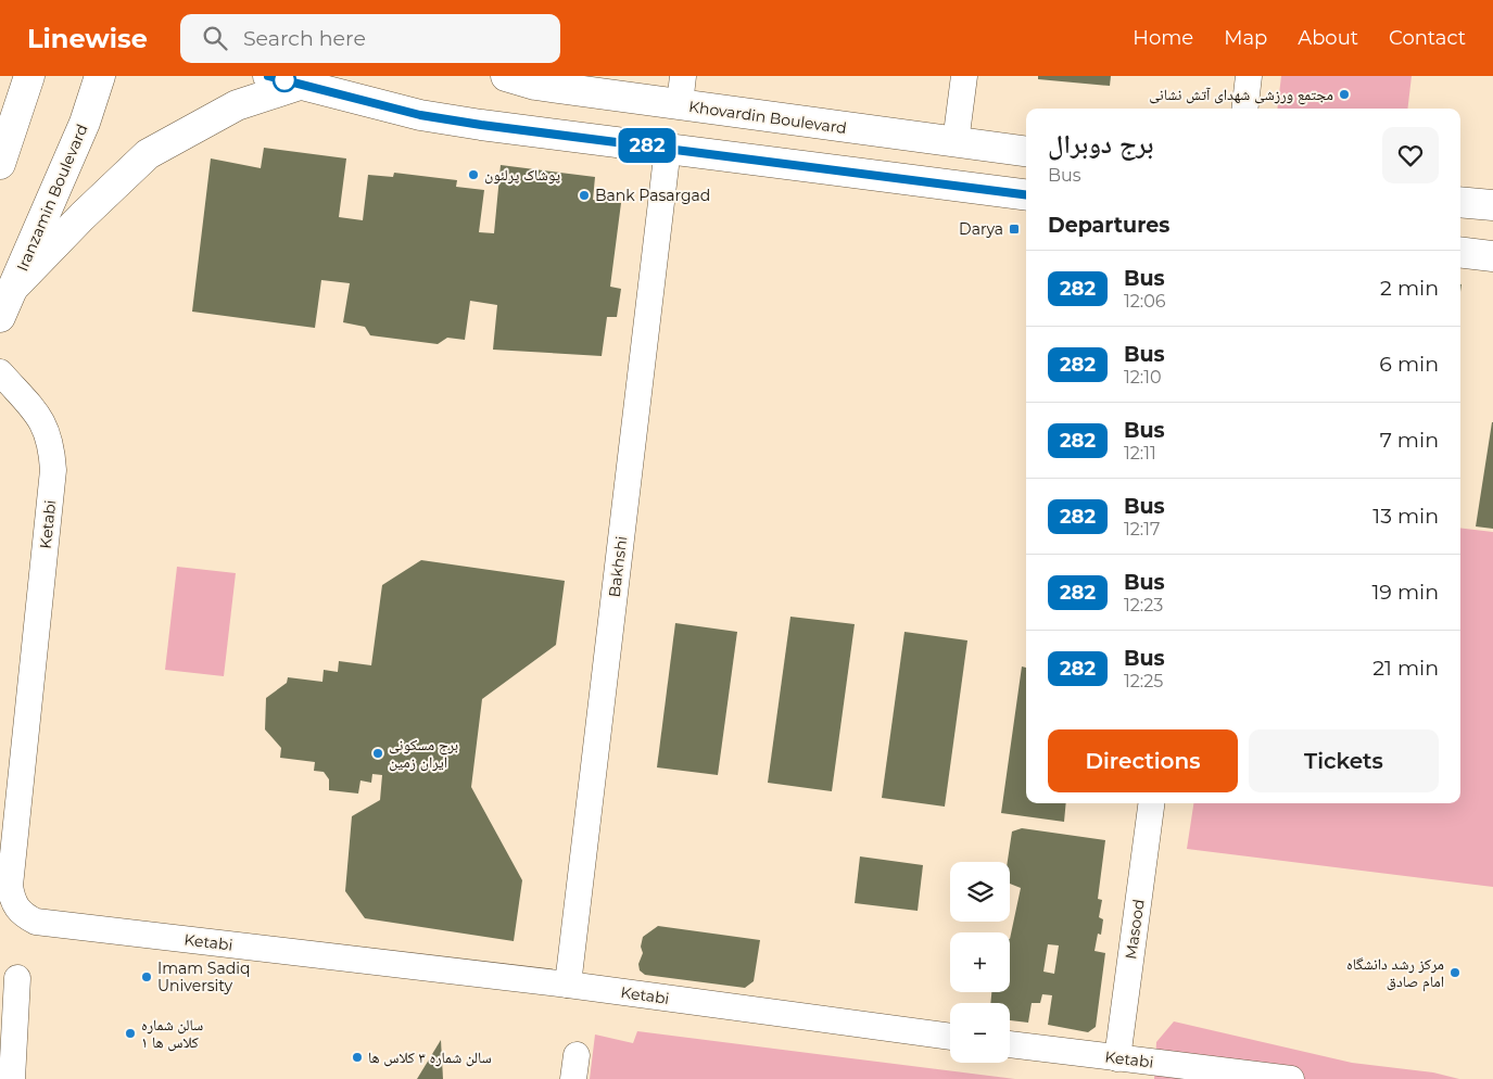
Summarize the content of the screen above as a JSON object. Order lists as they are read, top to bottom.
{
  "streets": {
    "main road": ["Khovardin Boulevard", "Iranzamin Boulevard"],
    "street": ["Ketabi", "Bakhshi", "Masood"]
  },
  "crossings": [
    ["Ketabi", "Bakhshi"],
    ["Ketabi", "Masood"]
  ],
  "places": {
    "other": [
      "مجتمع ورزشی شهدای آتش نشانی",
      "پوشاک پرلئون",
      "Bank Pasargad",
      "برج مسکونی ایران زمین",
      "مرکز رشد دانشگاه امام صادق",
      "Imam Sadiq University",
      "سالن شماره ۱ کلاس ها",
      "سالن شماره ۳ کلاس ها"
    ],
    "transit": ["Darya"]
  },
  "lines": ["bus line 282"],
  "page": {
    "header": "Linewise",
    "search": "Search here",
    "nav": [
      "Home",
      "Map",
      "About",
      "Contact"
    ],
    "on_map": "282",
    "heading": [
      ["برج دوبرال", "Bus"],
      "Departures"
    ],
    "list": [
      {
        "mark": "282",
        "name": "Bus",
        "note": "12:06",
        "value": "2 min"
      },
      {
        "mark": "282",
        "name": "Bus",
        "note": "12:10",
        "value": "6 min"
      },
      {
        "mark": "282",
        "name": "Bus",
        "note": "12:11",
        "value": "7 min"
      },
      {
        "mark": "282",
        "name": "Bus",
        "note": "12:17",
        "value": "13 min"
      },
      {
        "mark": "282",
        "name": "Bus",
        "note": "12:23",
        "value": "19 min"
      },
      {
        "mark": "282",
        "name": "Bus",
        "note": "12:25",
        "value": "21 min"
      }
    ],
    "buttons": ["Directions", "Tickets"],
    "map_buttons": ["+", "−"]
  }
}
